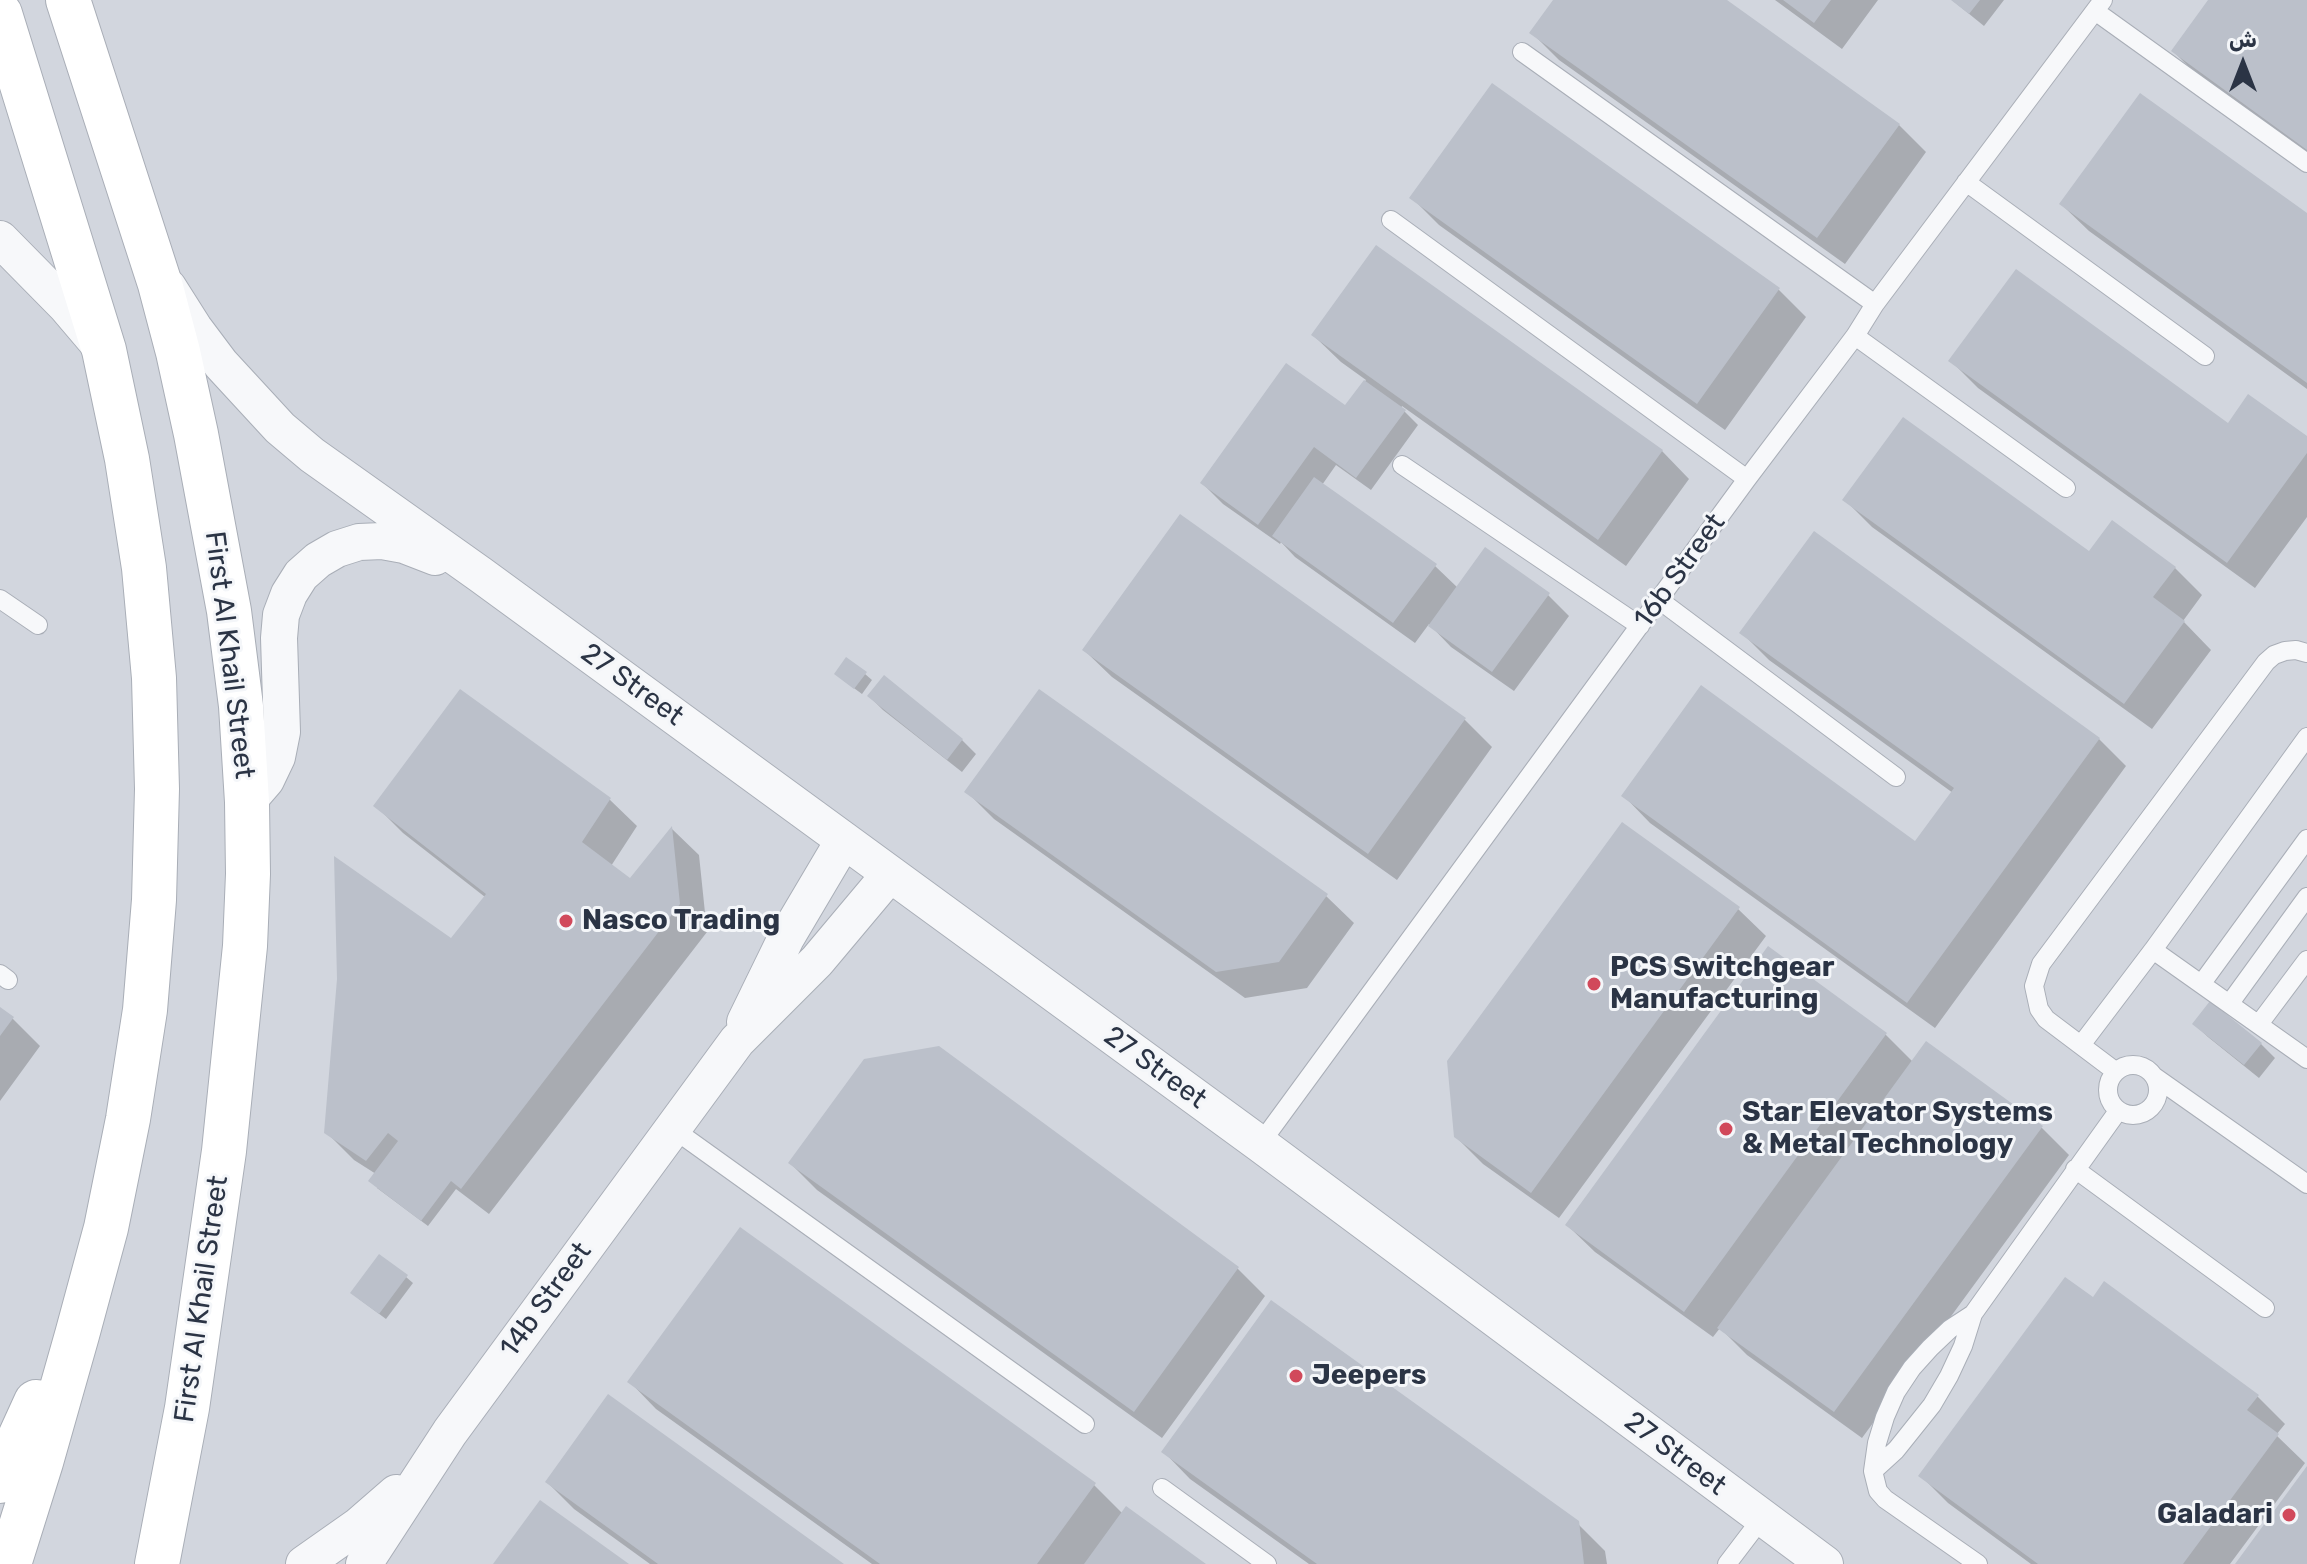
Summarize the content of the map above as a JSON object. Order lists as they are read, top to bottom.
{
  "streets": {
    "main road": ["First Al Khail Street"],
    "street": ["27 Street", "14b Street"],
    "lane": ["16b Street"]
  },
  "crossings": [
    ["16b Street", "27 Street"],
    ["First Al Khail Street", "27 Street"],
    ["27 Street", "14b Street"]
  ],
  "places": [
    "Nasco Trading",
    "PCS Switchgear Manufacturing",
    "Star Elevator Systems & Metal Technology",
    "Jeepers",
    "Galadari"
  ],
  "north": "top"
}
